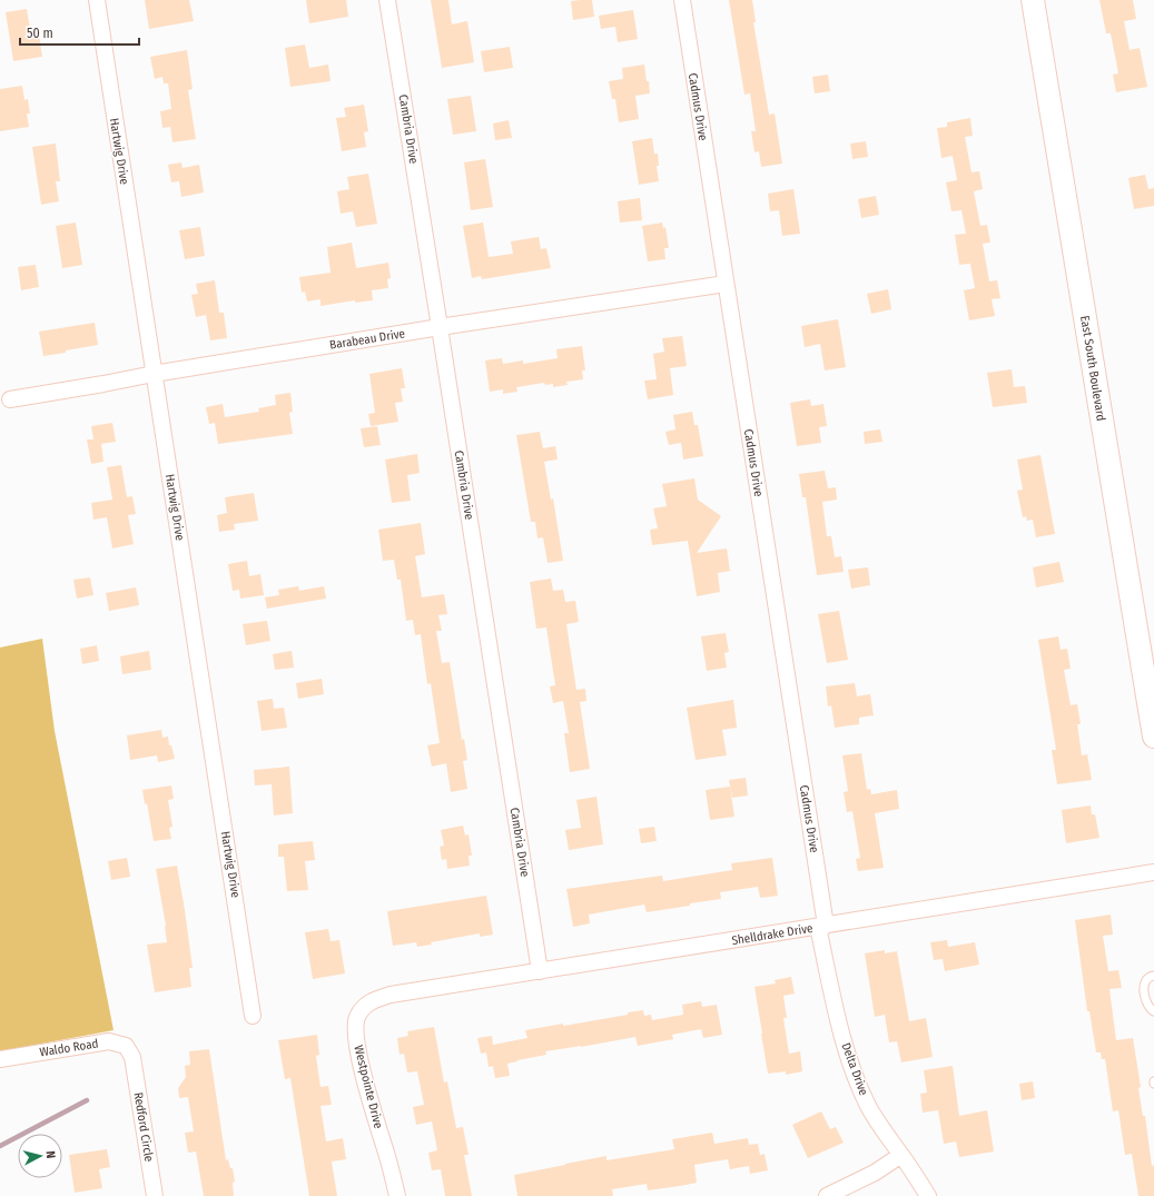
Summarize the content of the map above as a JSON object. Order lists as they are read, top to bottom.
{
  "streets": {
    "street": [
      "Cadmus Drive",
      "Cambria Drive",
      "Hartwig Drive",
      "Barabeau Drive",
      "East South Boulevard",
      "Shelldrake Drive",
      "Waldo Road",
      "Delta Drive",
      "Westpointe Drive",
      "Redford Circle"
    ]
  },
  "crossings": [
    ["Cadmus Drive", "Barabeau Drive"],
    ["Cadmus Drive", "Shelldrake Drive"],
    ["Cadmus Drive", "Delta Drive"],
    ["Cambria Drive", "Barabeau Drive"],
    ["Cambria Drive", "Shelldrake Drive"],
    ["Hartwig Drive", "Barabeau Drive"],
    ["Shelldrake Drive", "Delta Drive"],
    ["Shelldrake Drive", "Westpointe Drive"],
    ["Waldo Road", "Redford Circle"]
  ],
  "scale_bar": "50 m",
  "north": "right"
}
